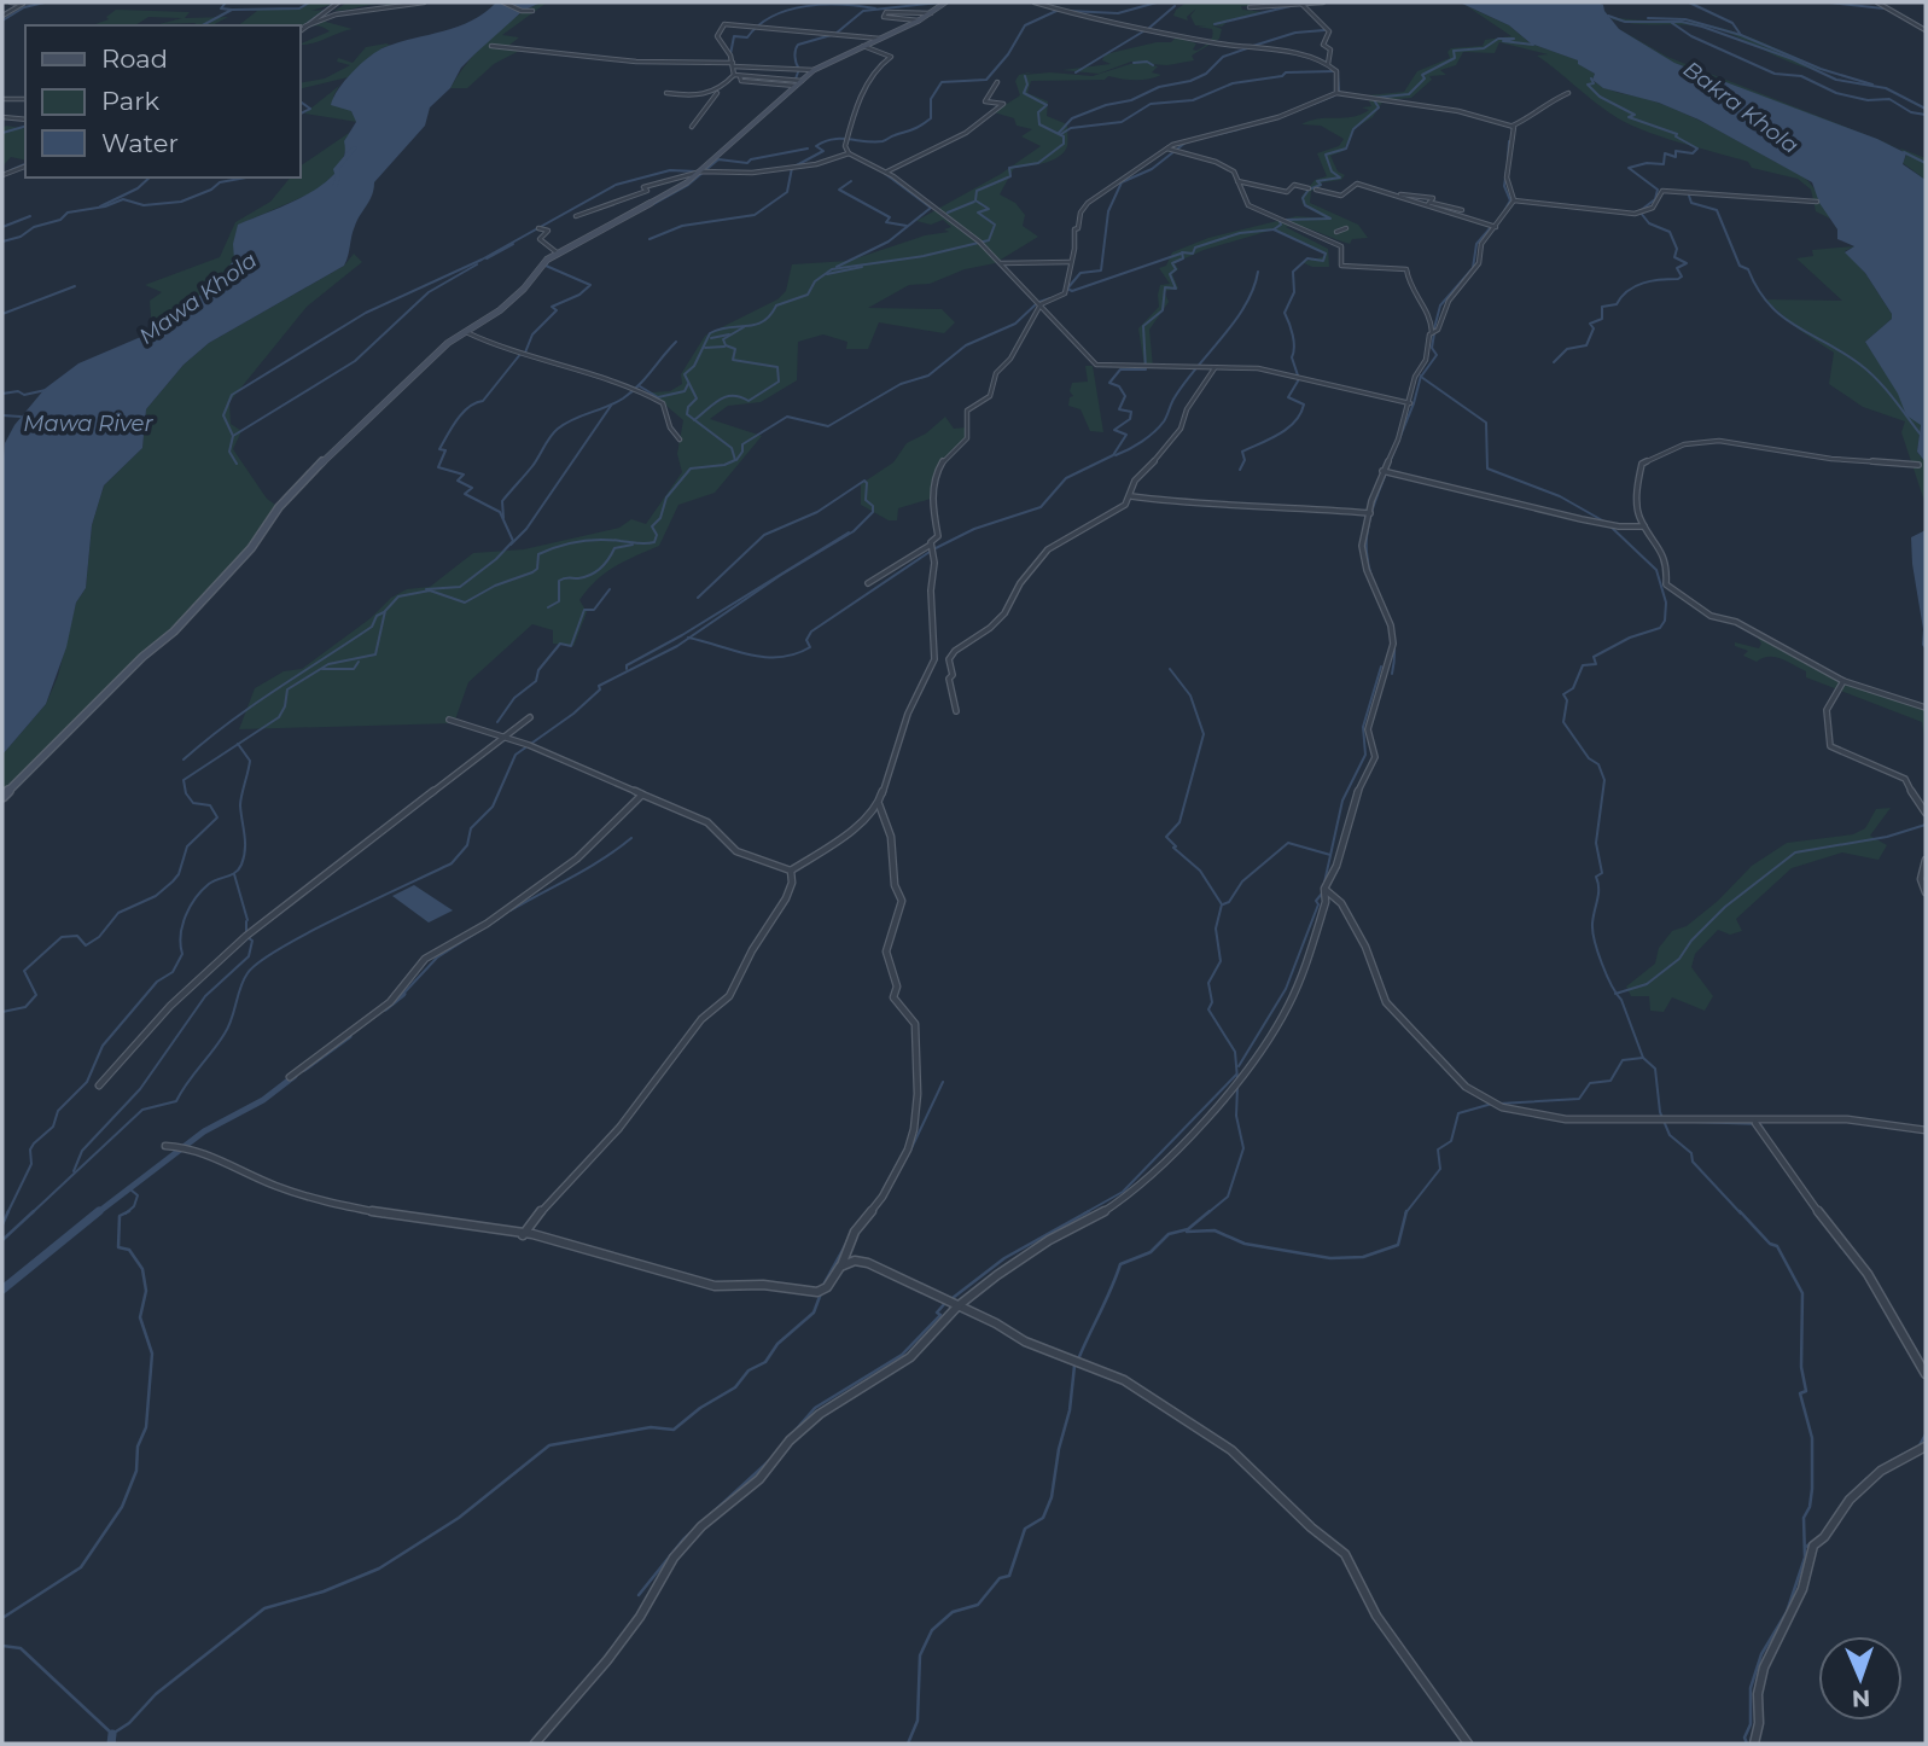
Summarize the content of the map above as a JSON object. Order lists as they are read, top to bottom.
{
  "water": ["Bakra Khola", "Mawa Khola", "Mawa River"],
  "legend": ["Road", "Park", "Water"],
  "north": "bottom"
}
